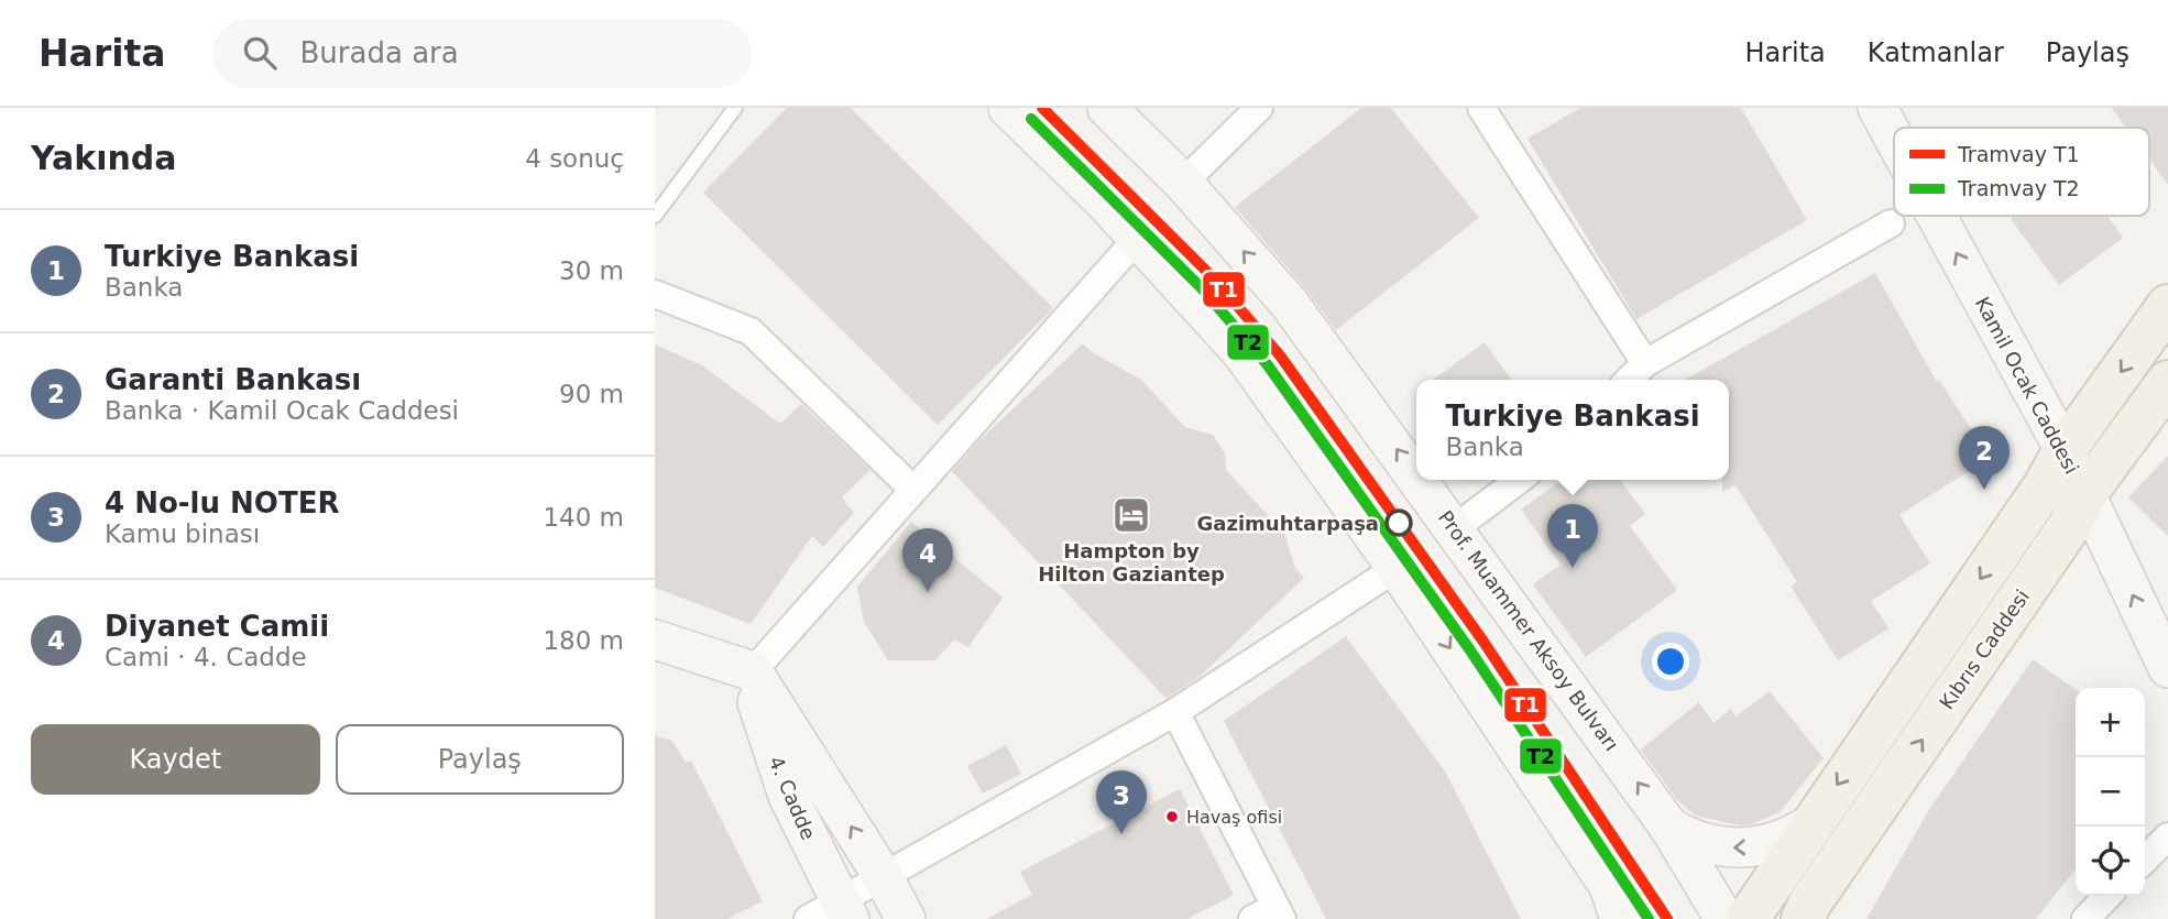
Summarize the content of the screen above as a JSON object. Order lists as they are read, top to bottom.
{
  "streets": {
    "main road": [
      "Kamil Ocak Caddesi",
      "Prof. Muammer Aksoy Bulvarı",
      "Kıbrıs Caddesi",
      "4. Cadde"
    ]
  },
  "crossings": [
    ["Kamil Ocak Caddesi", "Kıbrıs Caddesi"]
  ],
  "one_way": ["Kamil Ocak Caddesi"],
  "places": {
    "hotel": ["Hampton by Hilton Gaziantep"],
    "other": ["Gazimuhtarpaşa", "Havaş ofisi"]
  },
  "lines": ["tram line T1", "tram line T2"],
  "legend": ["Tramvay T1", "Tramvay T2"],
  "page": {
    "header": "Harita",
    "search": "Burada ara",
    "nav": ["Harita", "Katmanlar", "Paylaş"],
    "heading": ["Yakında", "4 sonuç"],
    "list": [
      {
        "mark": "1",
        "name": "Turkiye Bankasi",
        "note": "Banka",
        "value": "30 m"
      },
      {
        "mark": "2",
        "name": "Garanti Bankası",
        "note": "Banka · Kamil Ocak Caddesi",
        "value": "90 m"
      },
      {
        "mark": "3",
        "name": "4 No-lu NOTER",
        "note": "Kamu binası",
        "value": "140 m"
      },
      {
        "mark": "4",
        "name": "Diyanet Camii",
        "note": "Cami · 4. Cadde",
        "value": "180 m"
      }
    ],
    "popup": ["Turkiye Bankasi", "Banka"],
    "pins": [
      "2",
      "1",
      "4",
      "3"
    ],
    "map_buttons": ["+", "−"],
    "buttons": ["Kaydet", "Paylaş"]
  }
}
